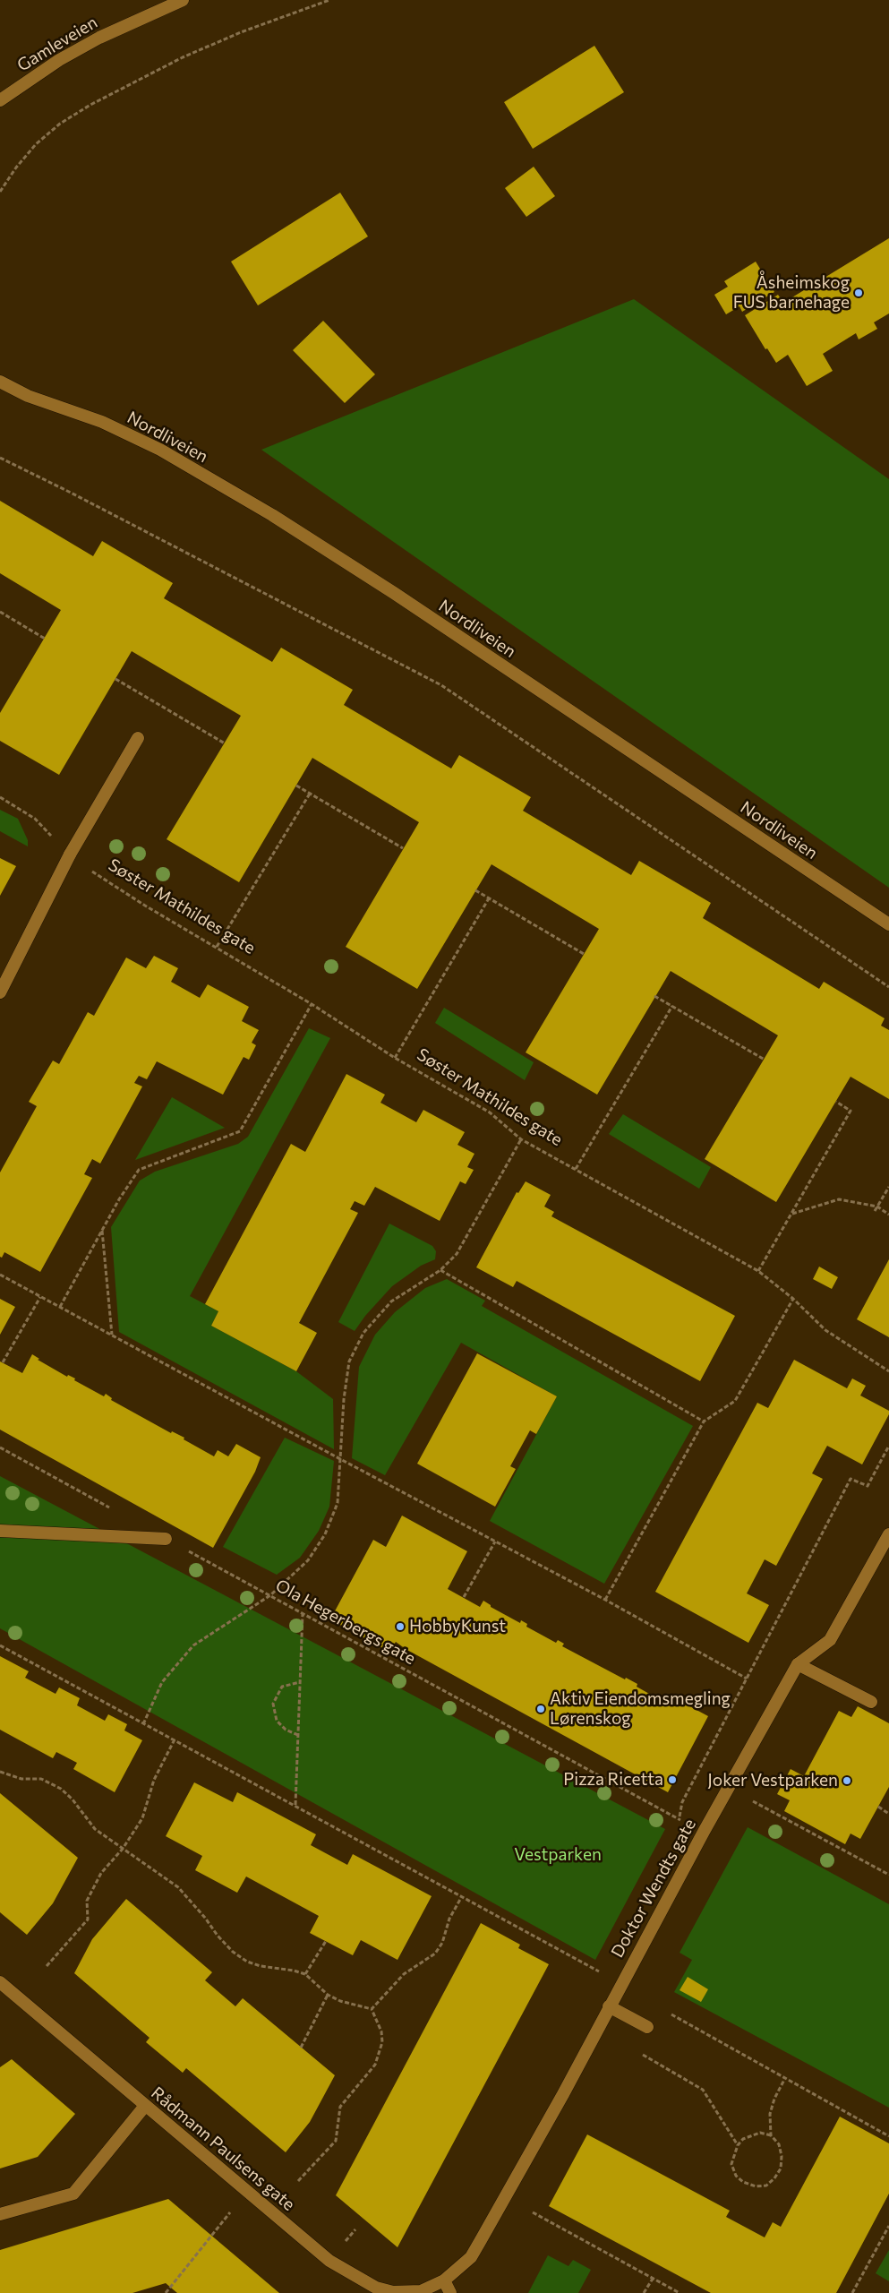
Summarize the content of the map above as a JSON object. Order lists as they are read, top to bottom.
{
  "streets": {
    "street": [
      "Gamleveien",
      "Nordliveien",
      "Doktor Wendts gate",
      "Rådmann Paulsens gate"
    ],
    "path": ["Søster Mathildes gate", "Ola Hegerbergs gate"]
  },
  "crossings": [
    ["Doktor Wendts gate", "Rådmann Paulsens gate"]
  ],
  "parks": ["Vestparken"],
  "places": [
    "Åsheimskog FUS barnehage",
    "HobbyKunst",
    "Aktiv Eiendomsmegling Lørenskog",
    "Pizza Ricetta",
    "Joker Vestparken"
  ]
}
